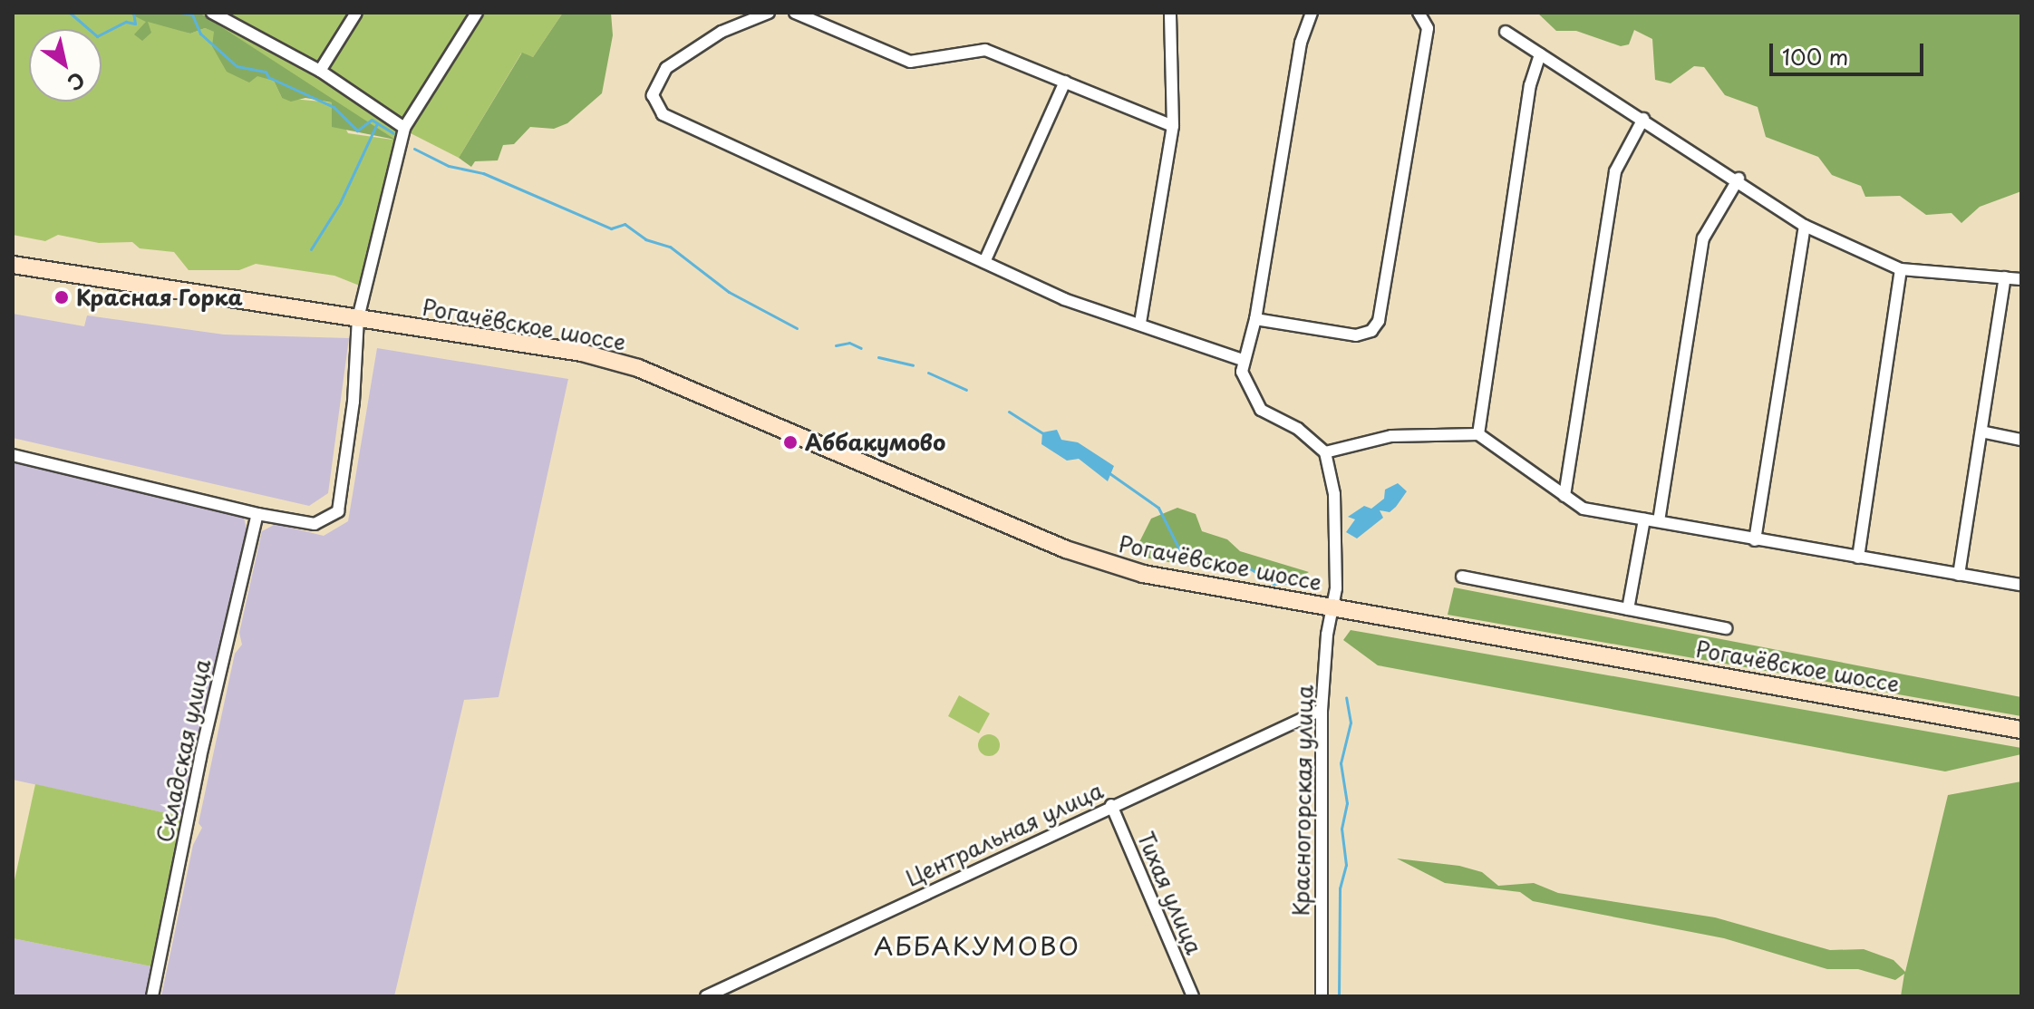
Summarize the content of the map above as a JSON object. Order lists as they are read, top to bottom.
{
  "streets": {
    "main road": ["Рогачёвское шоссе"],
    "street": [
      "Складская улица",
      "Красногорская улица",
      "Центральная улица",
      "Тихая улица"
    ]
  },
  "crossings": [
    ["Рогачёвское шоссе", "Красногорская улица"],
    ["Красногорская улица", "Центральная улица"],
    ["Центральная улица", "Тихая улица"]
  ],
  "districts": ["АББАКУМОВО"],
  "places": ["Красная Горка", "Аббакумово"],
  "scale_bar": "100 m",
  "north": "bottom right"
}
